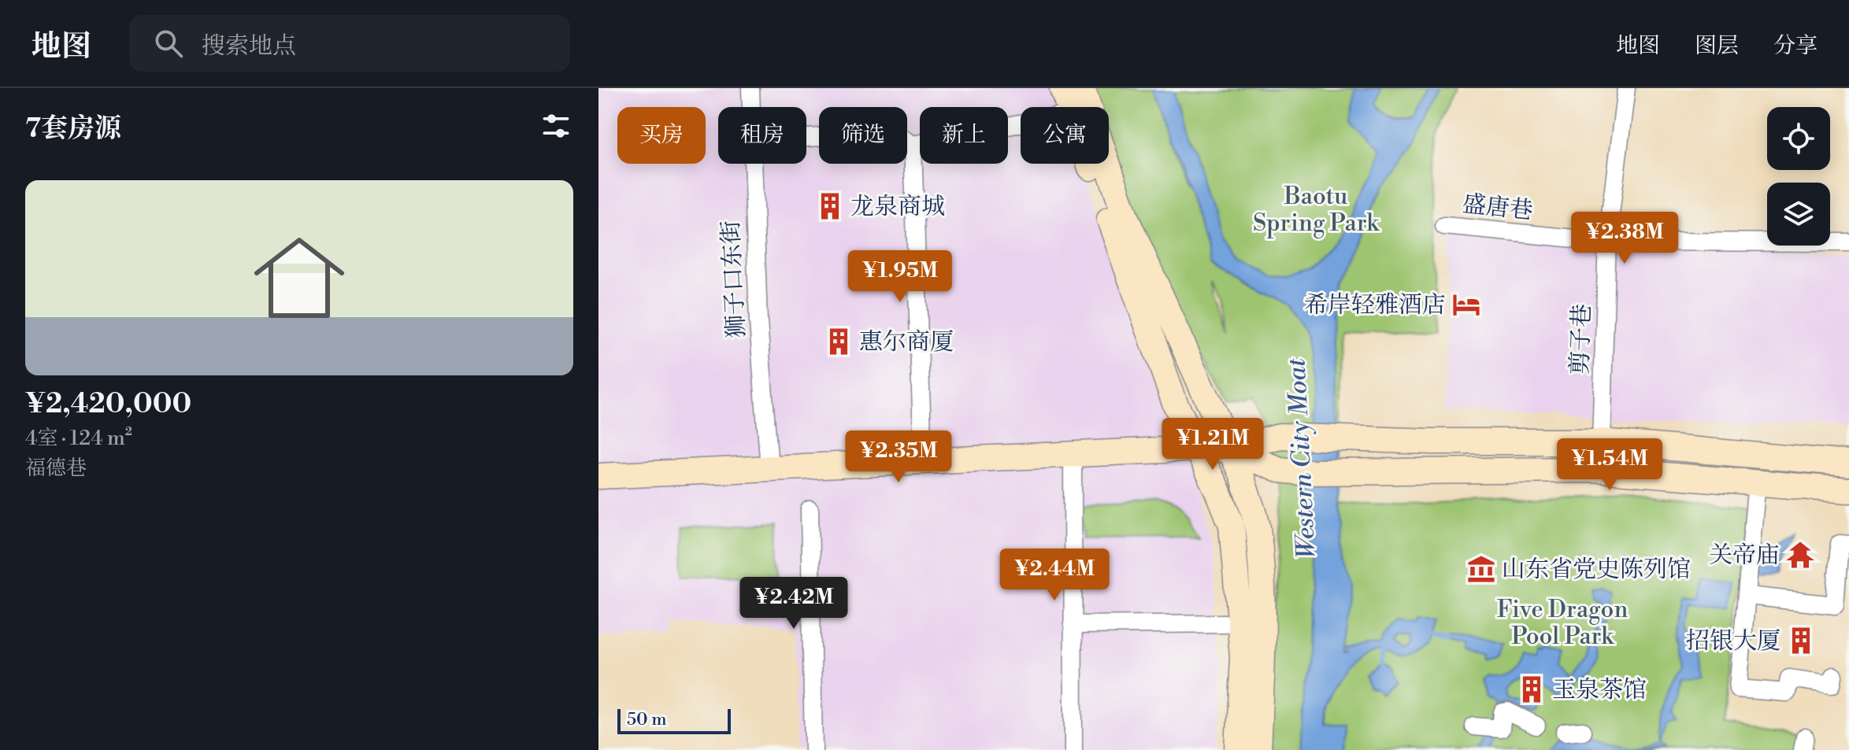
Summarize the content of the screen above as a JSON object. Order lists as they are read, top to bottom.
{
  "streets": {
    "street": ["盛唐巷", "狮子口东街", "剪子巷"]
  },
  "crossings": [
    ["盛唐巷", "剪子巷"]
  ],
  "water": ["Western City Moat"],
  "parks": ["Baotu Spring Park", "Five Dragon Pool Park"],
  "places": {
    "building": [
      "龙泉商城",
      "惠尔商厦",
      "招银大厦",
      "玉泉茶馆"
    ],
    "hotel": ["希岸轻雅酒店"],
    "temple": ["关帝庙"],
    "museum": ["山东省党史陈列馆"]
  },
  "scale_bar": "50 m",
  "page": {
    "header": "地图",
    "search": "搜索地点",
    "nav": ["地图", "图层", "分享"],
    "heading": "7套房源",
    "chip": [
      "买房",
      "租房",
      "筛选",
      "新上",
      "公寓"
    ],
    "list": [
      {
        "name": "¥2,420,000",
        "note": "4室 · 124 m² · 福德巷"
      }
    ],
    "price": [
      "¥2.38M",
      "¥1.95M",
      "¥1.21M",
      "¥2.35M",
      "¥1.54M",
      "¥2.44M",
      "¥2.42M"
    ],
    "scale": "50 m"
  }
}
